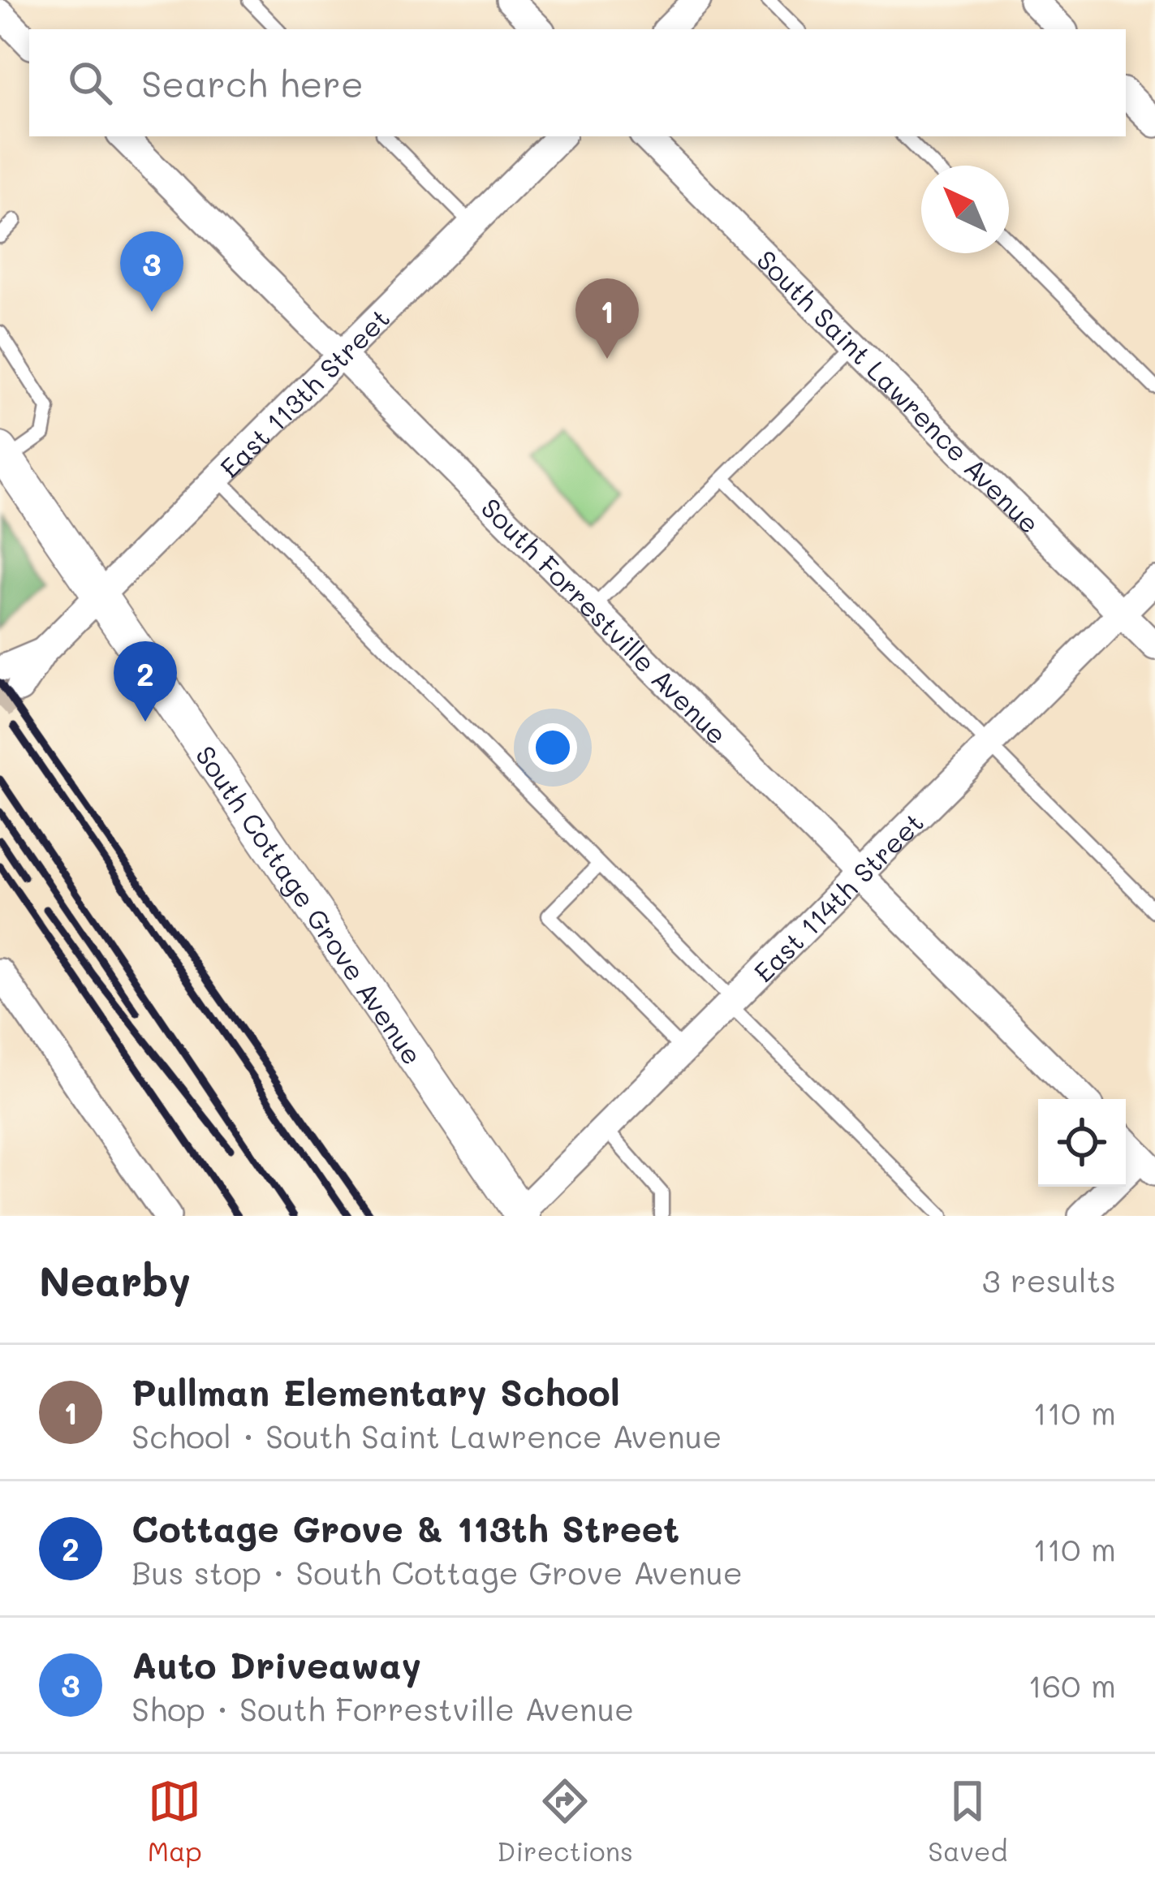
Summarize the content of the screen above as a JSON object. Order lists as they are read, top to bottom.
{
  "streets": {
    "street": [
      "South Saint Lawrence Avenue",
      "East 113th Street",
      "South Forrestville Avenue",
      "East 114th Street",
      "South Cottage Grove Avenue"
    ]
  },
  "crossings": [
    ["South Saint Lawrence Avenue", "East 114th Street"],
    ["East 113th Street", "South Forrestville Avenue"],
    ["East 113th Street", "South Cottage Grove Avenue"],
    ["South Forrestville Avenue", "East 114th Street"],
    ["East 114th Street", "South Cottage Grove Avenue"]
  ],
  "north": "top left",
  "page": {
    "search": "Search here",
    "pins": ["3", "1", "2"],
    "heading": ["Nearby", "3 results"],
    "list": [
      {
        "mark": "1",
        "name": "Pullman Elementary School",
        "note": "School · South Saint Lawrence Avenue",
        "value": "110 m"
      },
      {
        "mark": "2",
        "name": "Cottage Grove & 113th Street",
        "note": "Bus stop · South Cottage Grove Avenue",
        "value": "110 m"
      },
      {
        "mark": "3",
        "name": "Auto Driveaway",
        "note": "Shop · South Forrestville Avenue",
        "value": "160 m"
      }
    ],
    "nav": ["Map", "Directions", "Saved"]
  }
}
